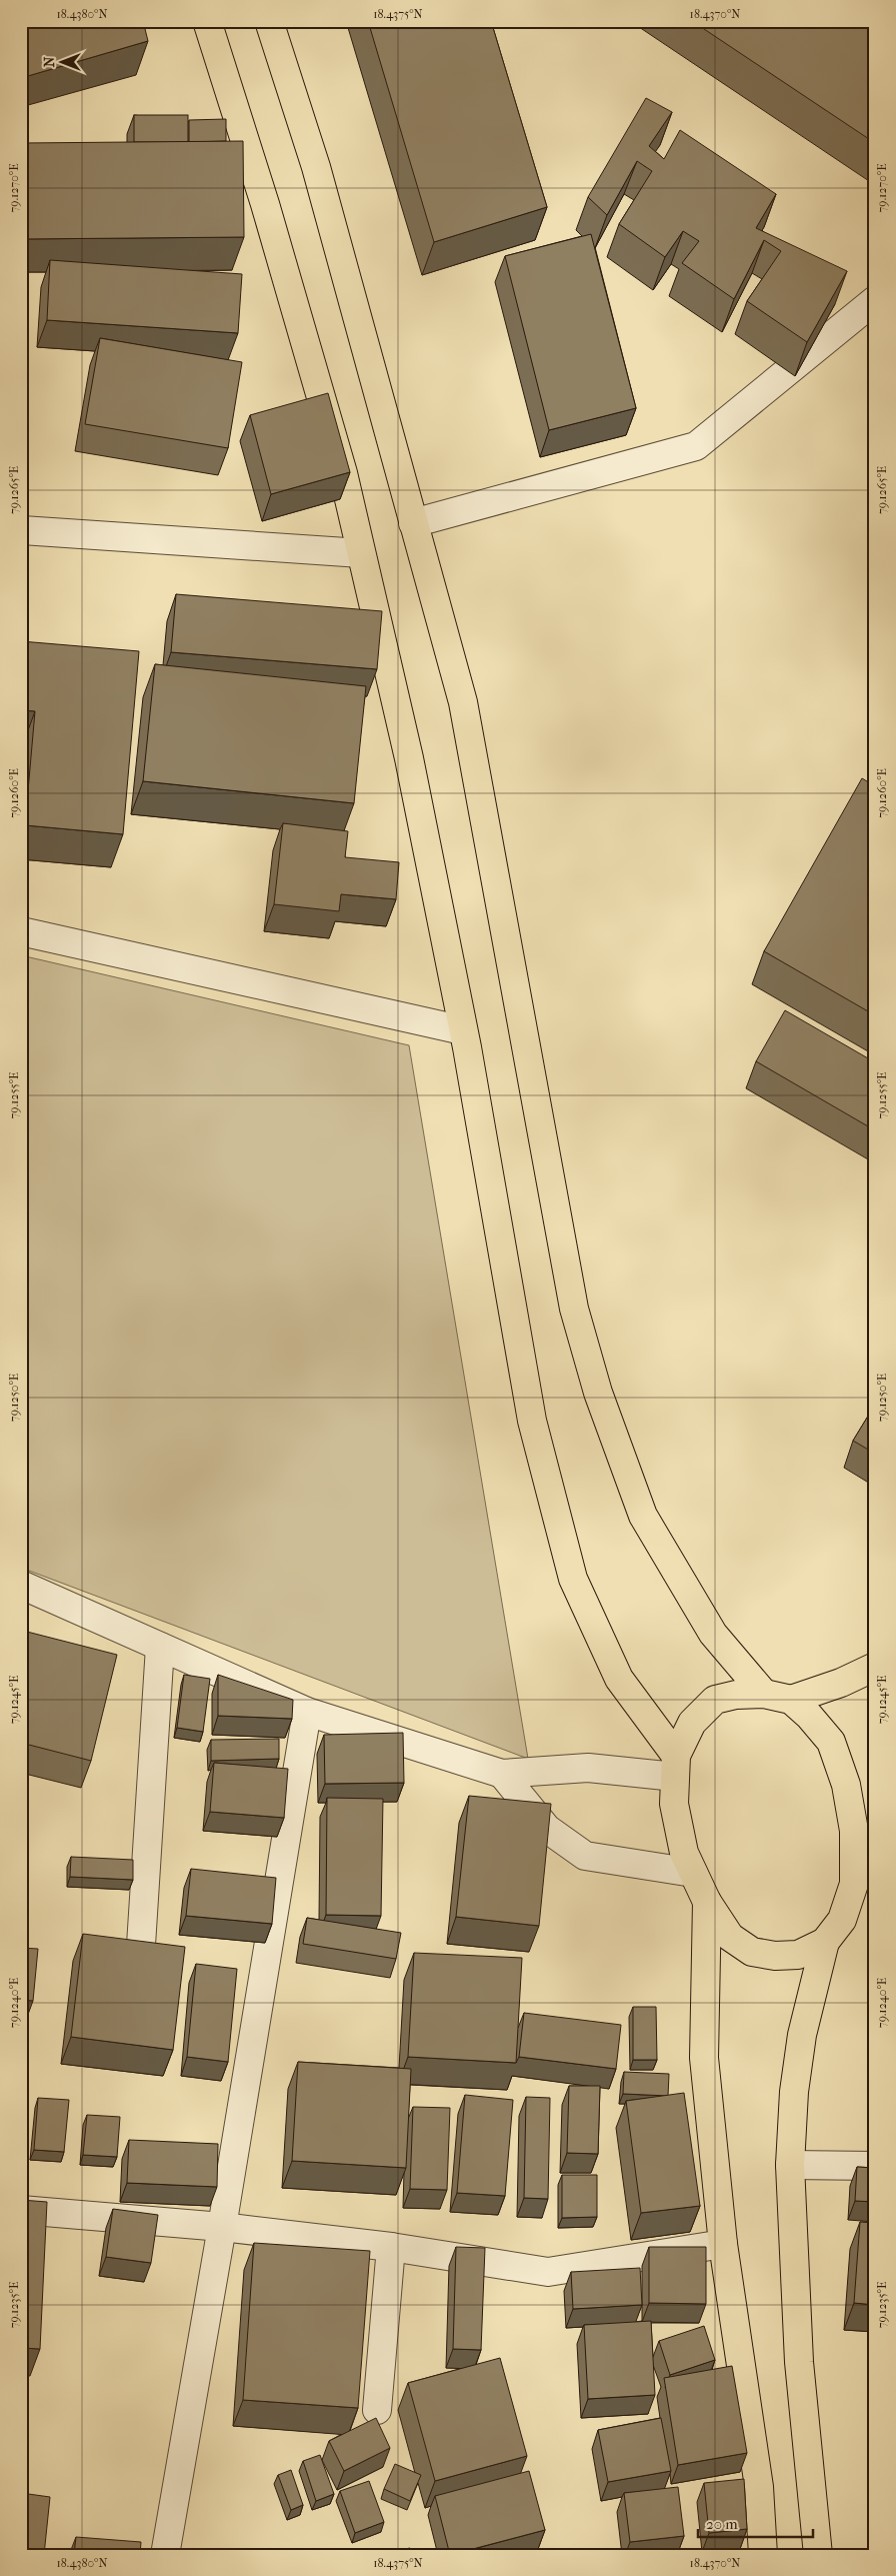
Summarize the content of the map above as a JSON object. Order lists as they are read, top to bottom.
{
  "scale_bar": "20 m",
  "north": "left",
  "coordinates": [
    "18.4380°N",
    "18.4375°N",
    "18.4370°N",
    "79.1270°E",
    "79.1265°E",
    "79.1260°E",
    "79.1255°E",
    "79.1250°E",
    "79.1245°E",
    "79.1240°E",
    "79.1235°E"
  ]
}
